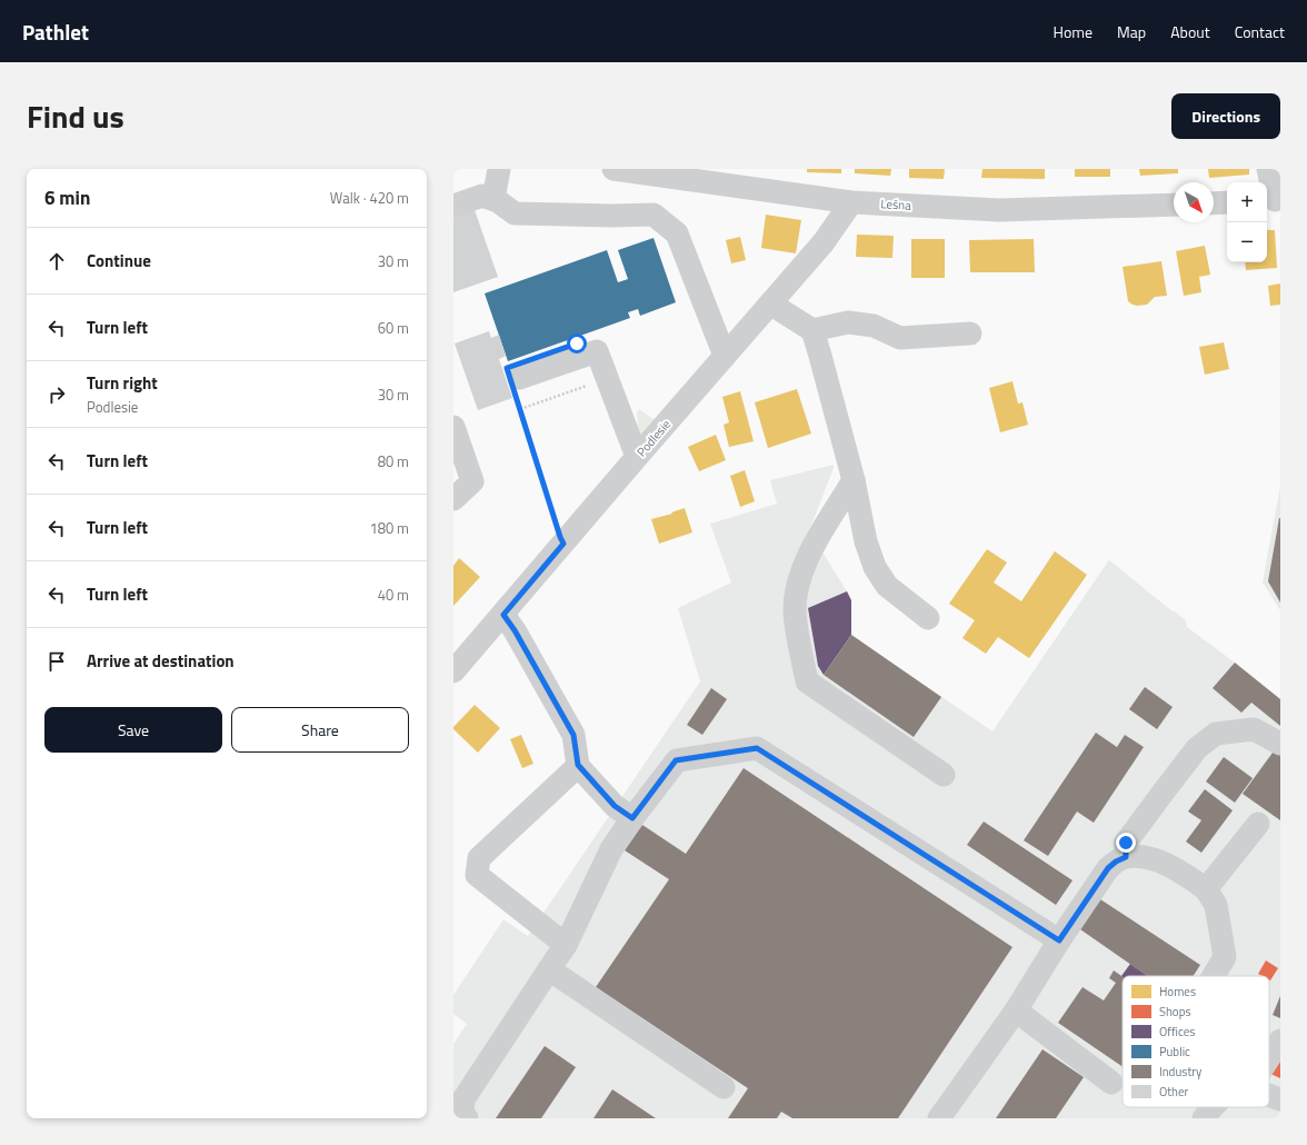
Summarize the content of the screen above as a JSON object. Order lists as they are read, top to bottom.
{
  "streets": {
    "street": ["Leśna", "Podlesie"]
  },
  "crossings": [
    ["Leśna", "Podlesie"]
  ],
  "legend": [
    "Homes",
    "Shops",
    "Offices",
    "Public",
    "Industry",
    "Other"
  ],
  "north": "bottom right",
  "page": {
    "header": "Pathlet",
    "nav": [
      "Home",
      "Map",
      "About",
      "Contact"
    ],
    "title": "Find us",
    "buttons": [
      "Directions",
      ["Save", "Share"]
    ],
    "heading": ["6 min", "Walk · 420 m"],
    "map_buttons": ["+", "−"],
    "list": [
      ["Continue", "30 m"],
      ["Turn left", "60 m"],
      ["Turn right", "Podlesie", "30 m"],
      ["Turn left", "80 m"],
      ["Turn left", "180 m"],
      ["Turn left", "40 m"],
      "Arrive at destination"
    ]
  }
}
